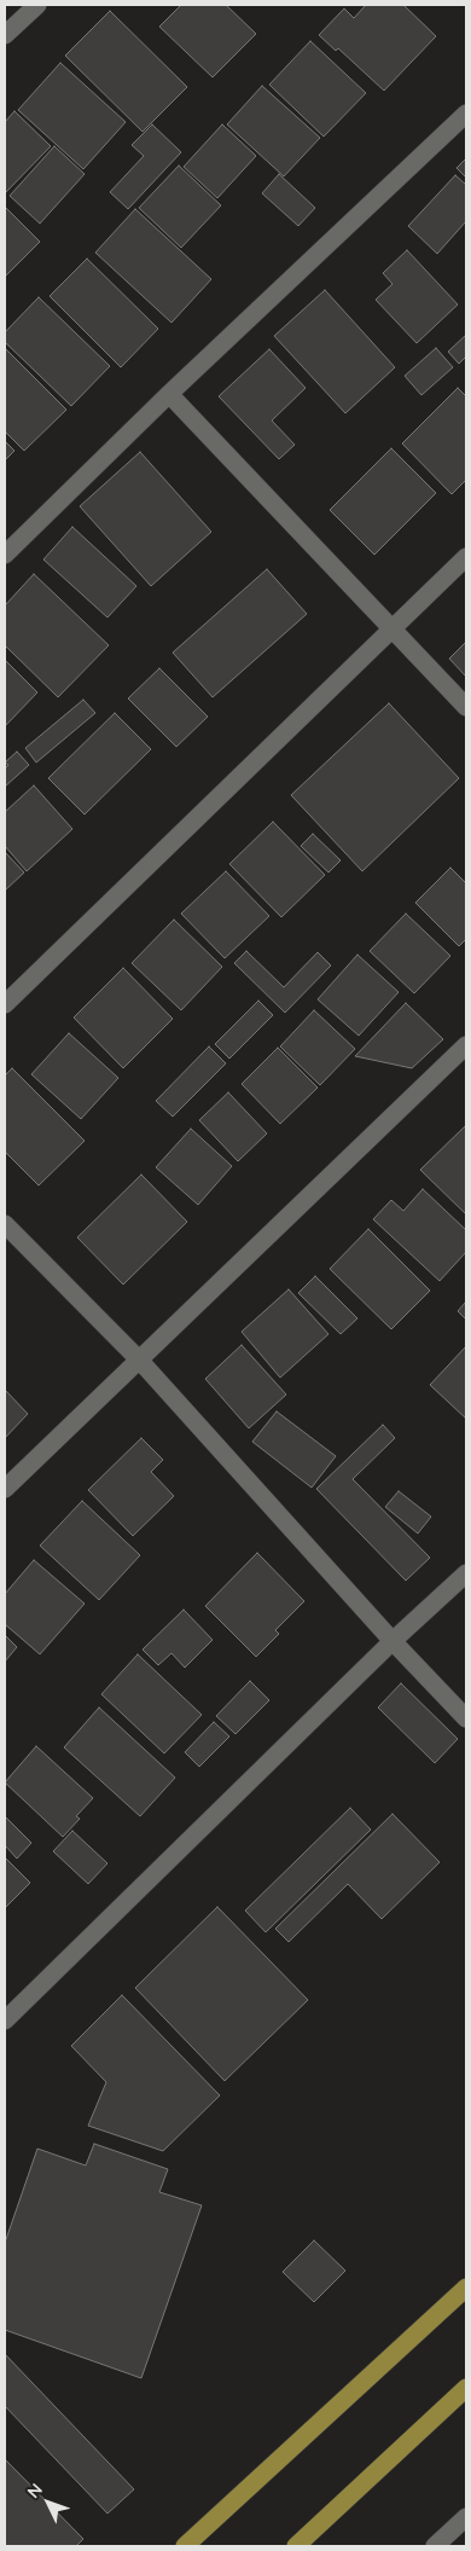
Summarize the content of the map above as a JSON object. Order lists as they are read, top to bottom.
{
  "north": "top left"
}
